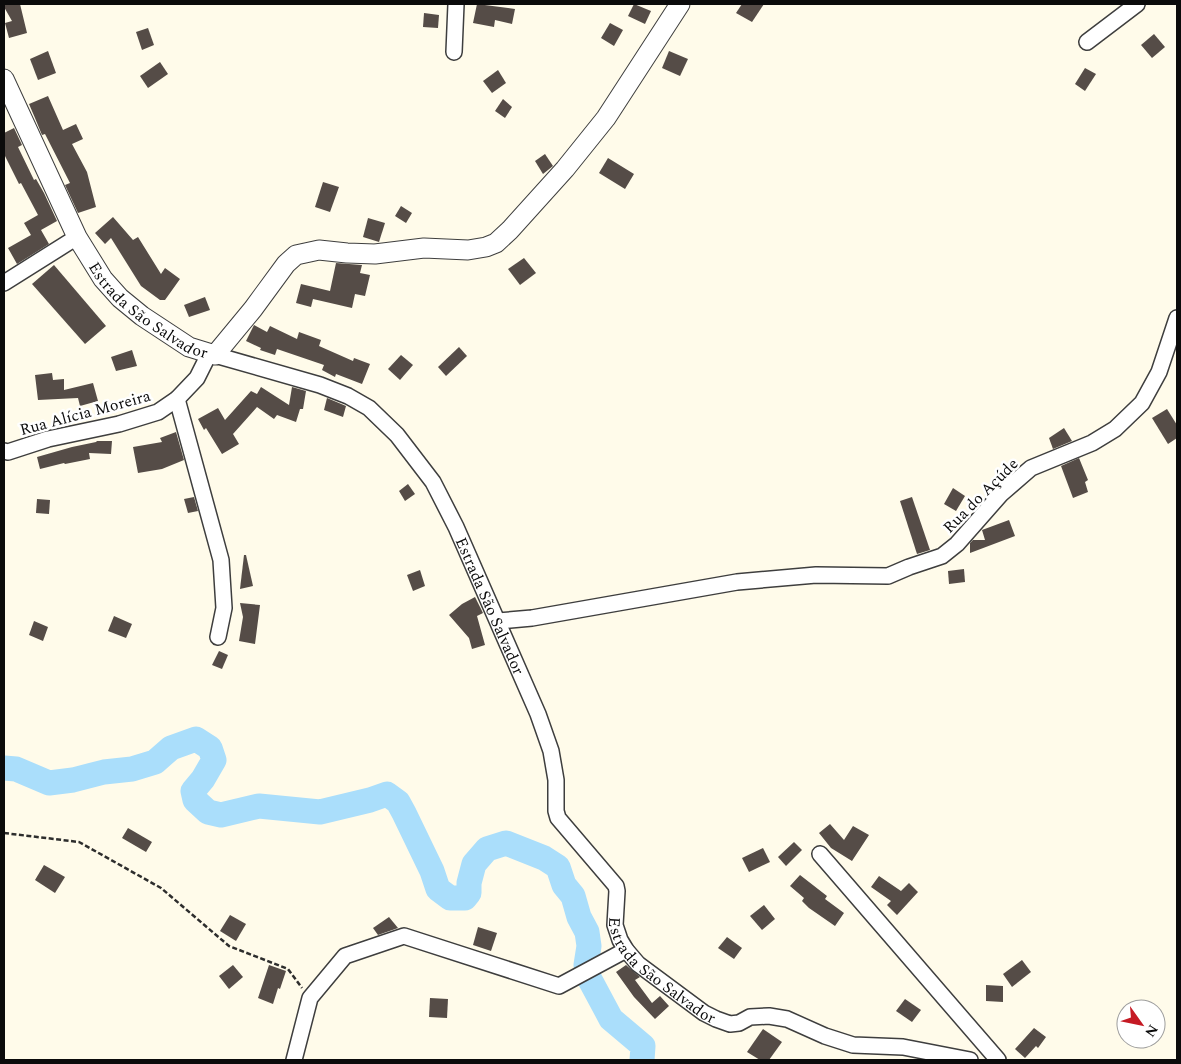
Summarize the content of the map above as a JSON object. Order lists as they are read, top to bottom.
{
  "streets": {
    "street": ["Estrada São Salvador", "Rua Alícia Moreira", "Rua do Açúde"]
  },
  "crossings": [
    ["Estrada São Salvador", "Rua Alícia Moreira"],
    ["Estrada São Salvador", "Rua do Açúde"]
  ],
  "north": "bottom right"
}
